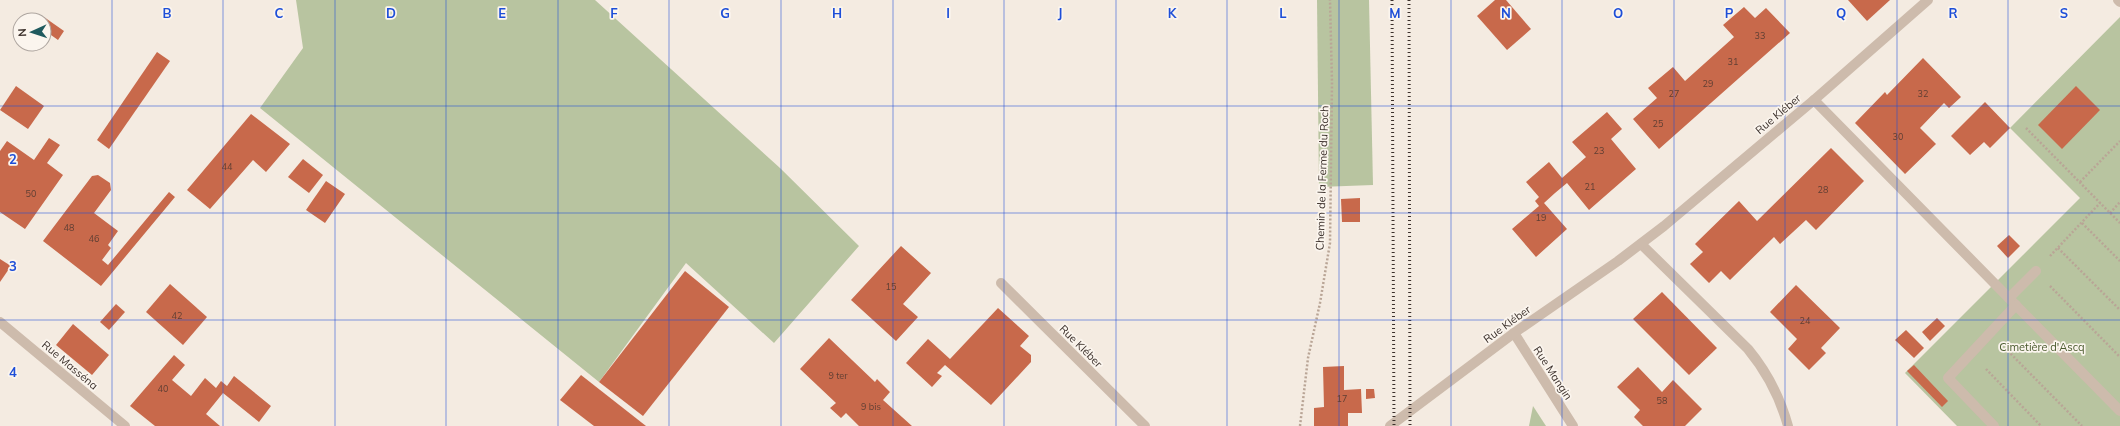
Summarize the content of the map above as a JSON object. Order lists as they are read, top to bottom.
{
  "streets": {
    "street": ["Rue Kléber", "Rue Masséna", "Rue Mangin"],
    "path": ["Chemin de la Ferme du Roch"]
  },
  "crossings": [
    ["Rue Kléber", "Rue Mangin"]
  ],
  "parks": ["Cimetière d'Ascq"],
  "house_numbers": [
    "33",
    "31",
    "29",
    "27",
    "32",
    "25",
    "30",
    "23",
    "44",
    "21",
    "28",
    "50",
    "19",
    "48",
    "46",
    "15",
    "42",
    "24",
    "9 ter",
    "40",
    "17",
    "58",
    "9 bis"
  ],
  "north": "left",
  "grid": {
    "columns": [
      "B",
      "C",
      "D",
      "E",
      "F",
      "G",
      "H",
      "I",
      "J",
      "K",
      "L",
      "M",
      "N",
      "O",
      "P",
      "Q",
      "R",
      "S"
    ],
    "rows": ["2", "3", "4"]
  }
}
